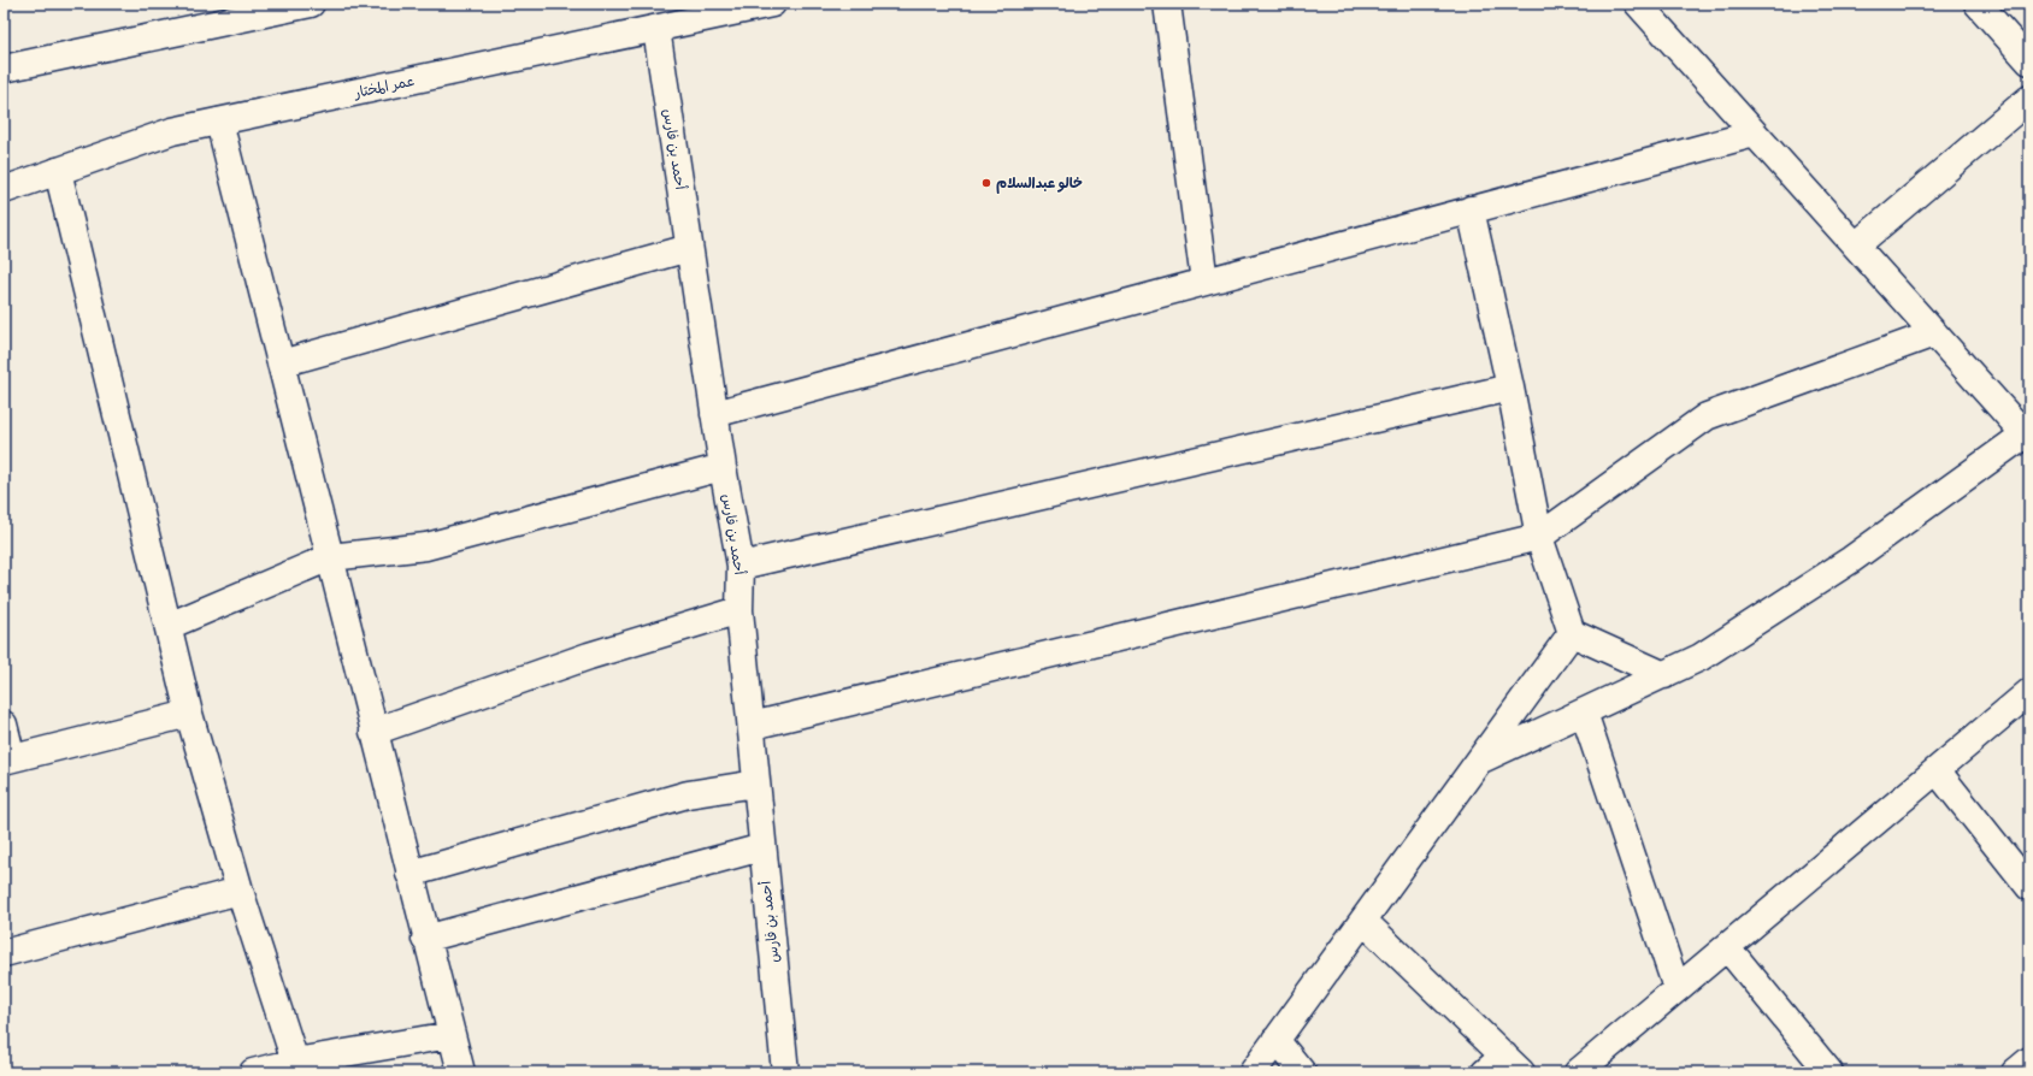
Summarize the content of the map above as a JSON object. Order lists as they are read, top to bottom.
{
  "streets": {
    "street": ["عمر المختار", "أحمد بن فارس"]
  },
  "crossings": [
    ["عمر المختار", "أحمد بن فارس"]
  ],
  "places": ["خالو عبدالسلام"]
}
